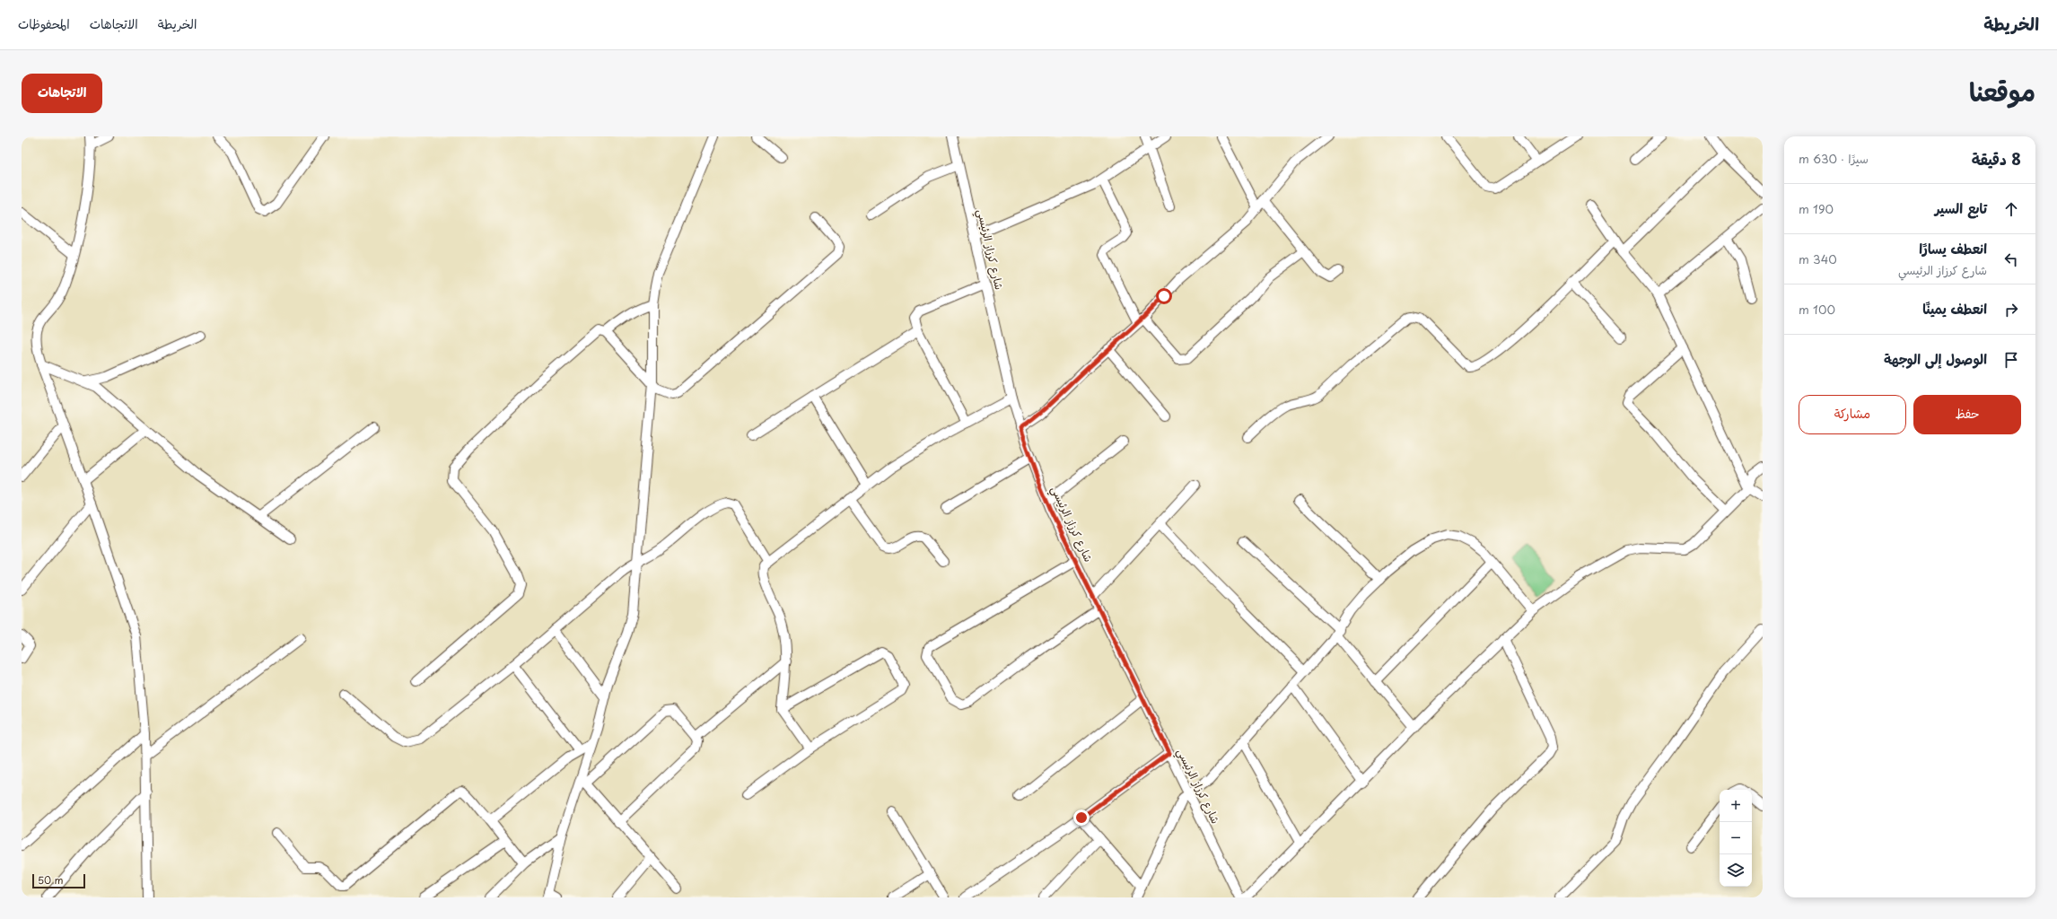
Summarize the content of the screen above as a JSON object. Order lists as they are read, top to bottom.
{
  "streets": {
    "street": ["شارع كرزاز الرئيسي"]
  },
  "scale_bar": "50 m",
  "page": {
    "header": "الخريطة",
    "nav": ["الخريطة", "الاتجاهات", "المحفوظات"],
    "title": "موقعنا",
    "buttons": [
      "الاتجاهات",
      ["حفظ", "مشاركة"]
    ],
    "heading": ["8 دقيقة", "سيرًا · 630 m"],
    "list": [
      ["تابع السير", "190 m"],
      ["انعطف يسارًا", "شارع كرزاز الرئيسي", "340 m"],
      ["انعطف يمينًا", "100 m"],
      "الوصول إلى الوجهة"
    ],
    "map_buttons": ["+", "−"],
    "scale": "50 m"
  }
}
